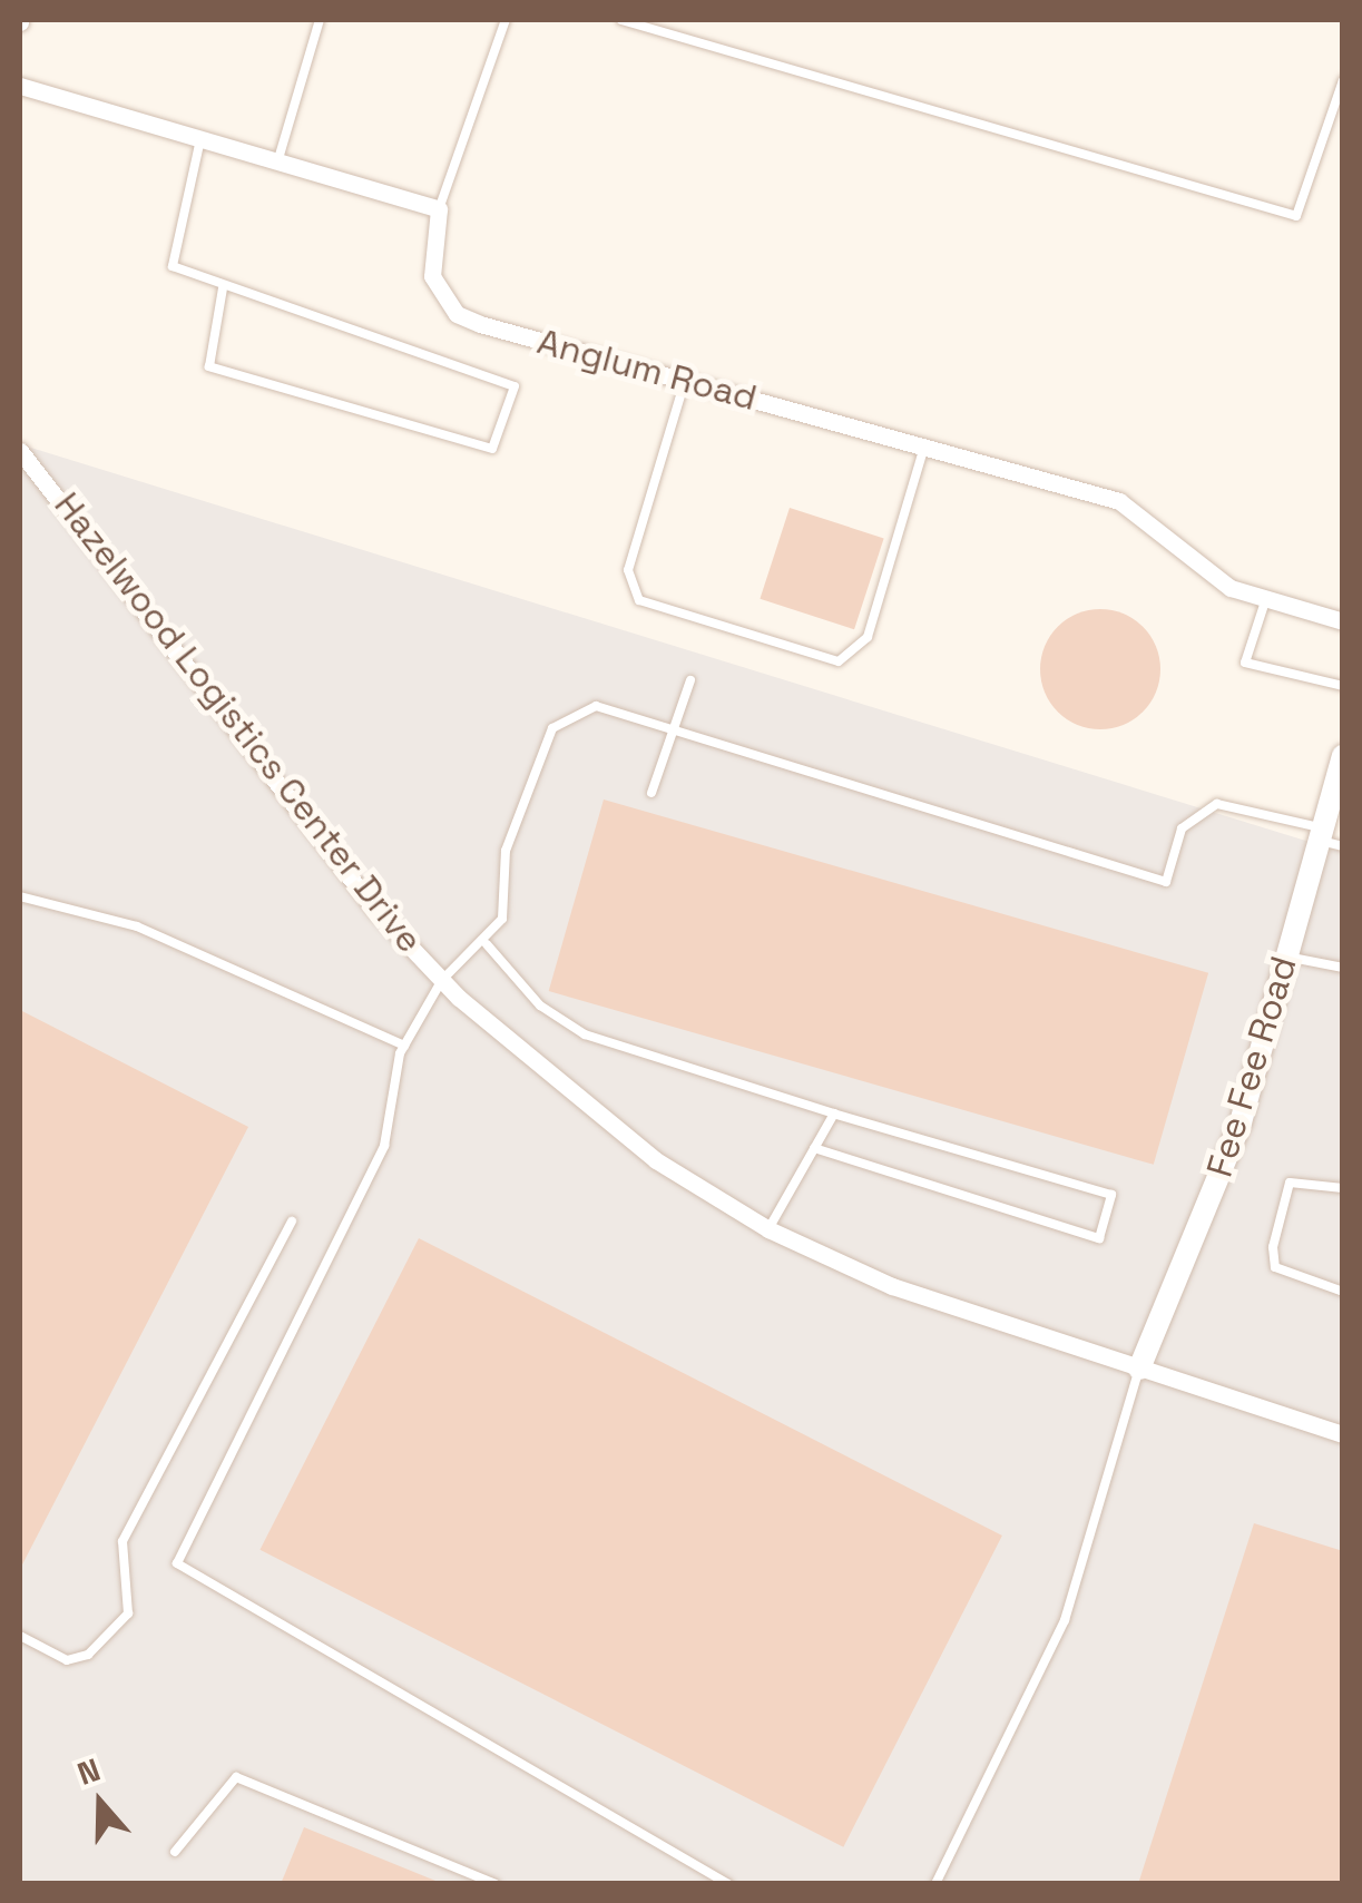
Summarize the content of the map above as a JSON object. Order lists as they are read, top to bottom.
{
  "streets": {
    "street": ["Anglum Road", "Hazelwood Logistics Center Drive", "Fee Fee Road"]
  },
  "crossings": [
    ["Hazelwood Logistics Center Drive", "Fee Fee Road"]
  ],
  "north": "top"
}
